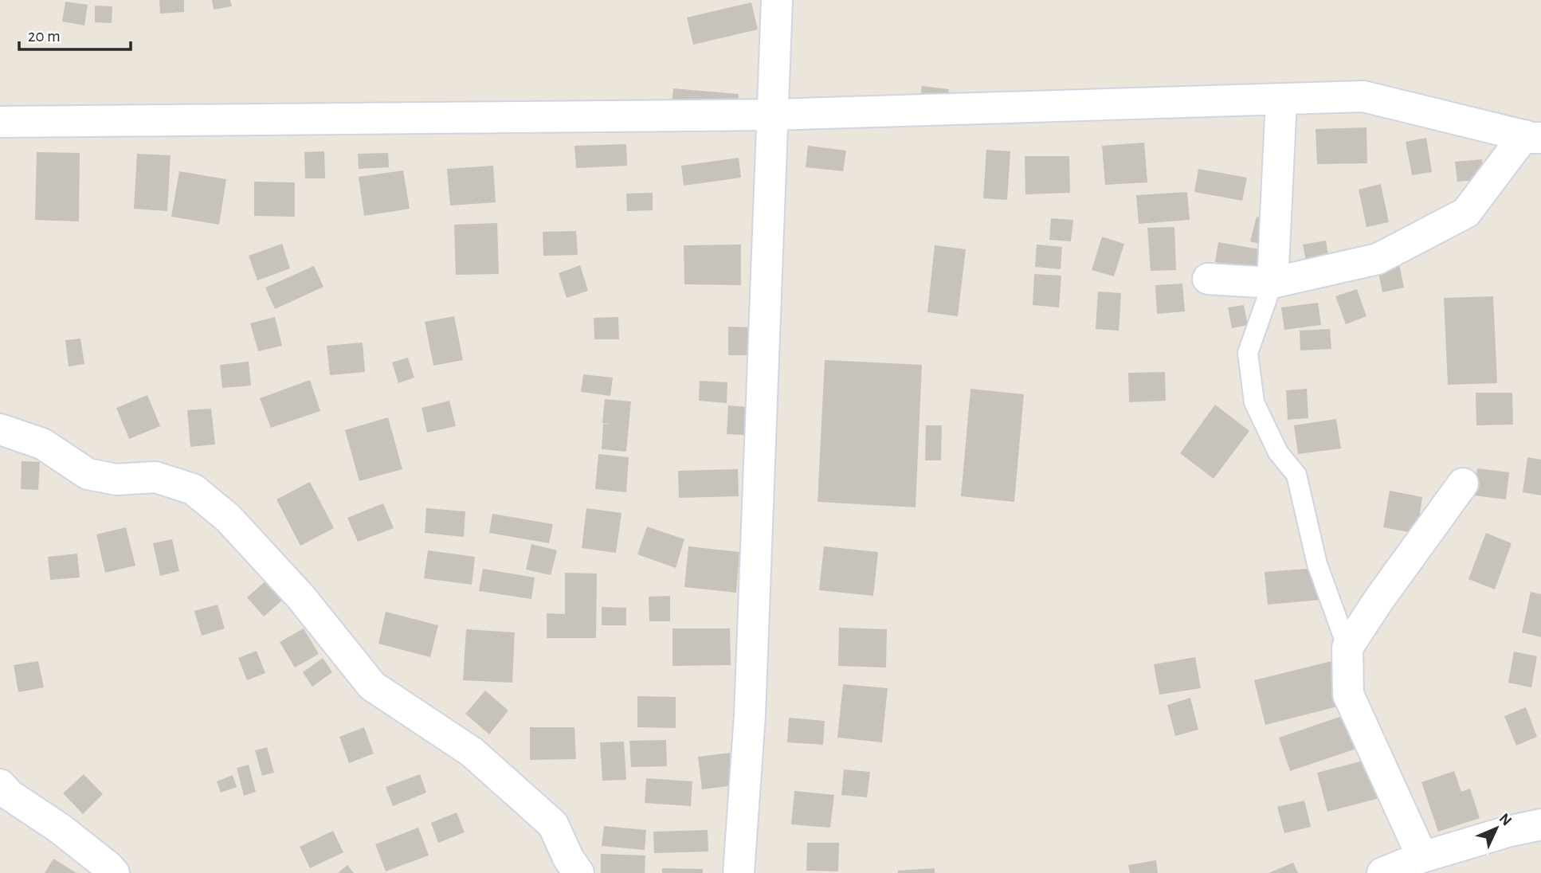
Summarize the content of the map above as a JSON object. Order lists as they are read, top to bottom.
{
  "scale_bar": "20 m",
  "north": "top right"
}
